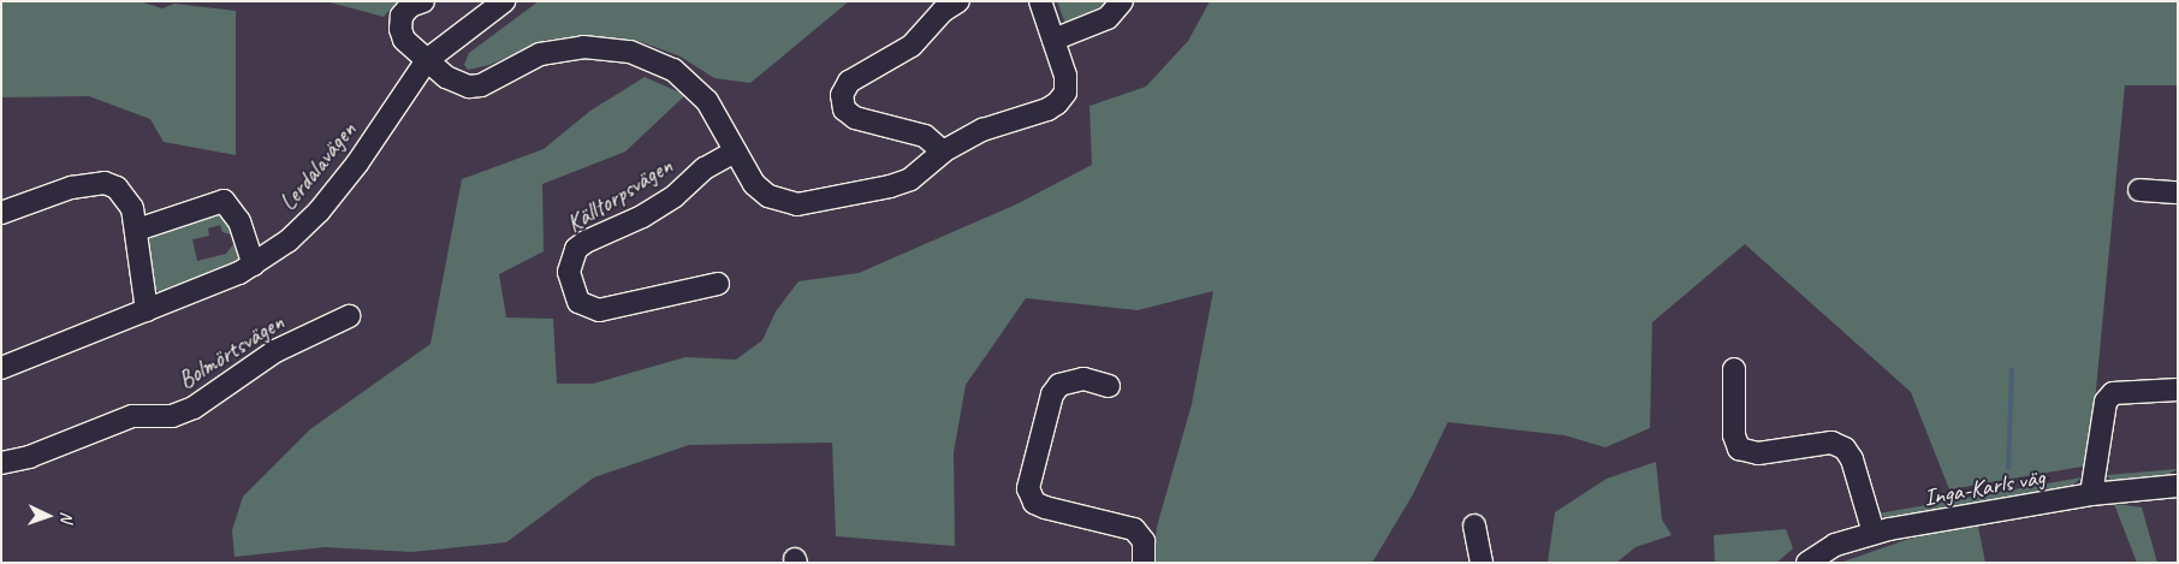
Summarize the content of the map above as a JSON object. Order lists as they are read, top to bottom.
{
  "streets": {
    "street": [
      "Lerdalavägen",
      "Källtorpsvägen",
      "Bolmörtsvägen",
      "Inga-Karls väg"
    ]
  },
  "north": "right"
}
